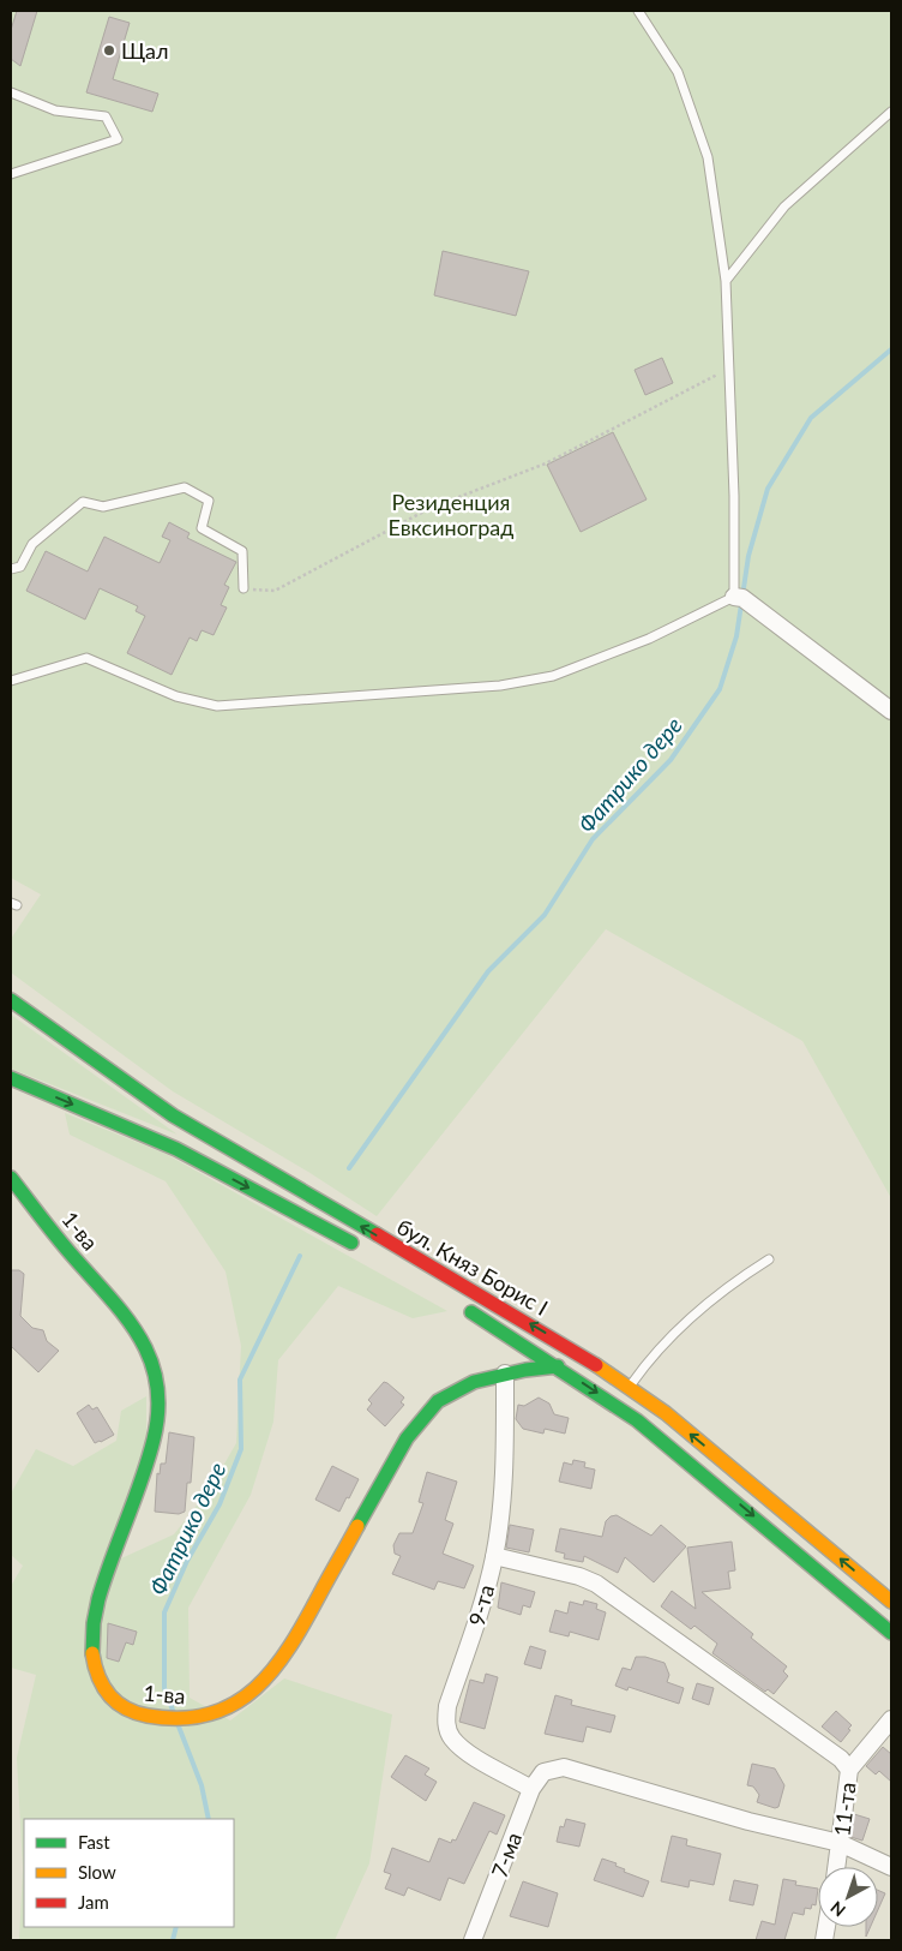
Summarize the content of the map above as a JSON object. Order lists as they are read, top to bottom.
{
  "streets": {
    "main road": ["1-ва", "бул. Княз Борис I"],
    "street": ["9-та", "11-та", "7-ма"]
  },
  "crossings": [
    ["1-ва", "бул. Княз Борис I"],
    ["1-ва", "9-та"],
    ["9-та", "7-ма"],
    ["11-та", "7-ма"]
  ],
  "water": ["Фатрико дере"],
  "parks": ["Резиденция Евксиноград"],
  "places": ["Щал"],
  "legend": ["Fast", "Slow", "Jam"],
  "north": "bottom left"
}
